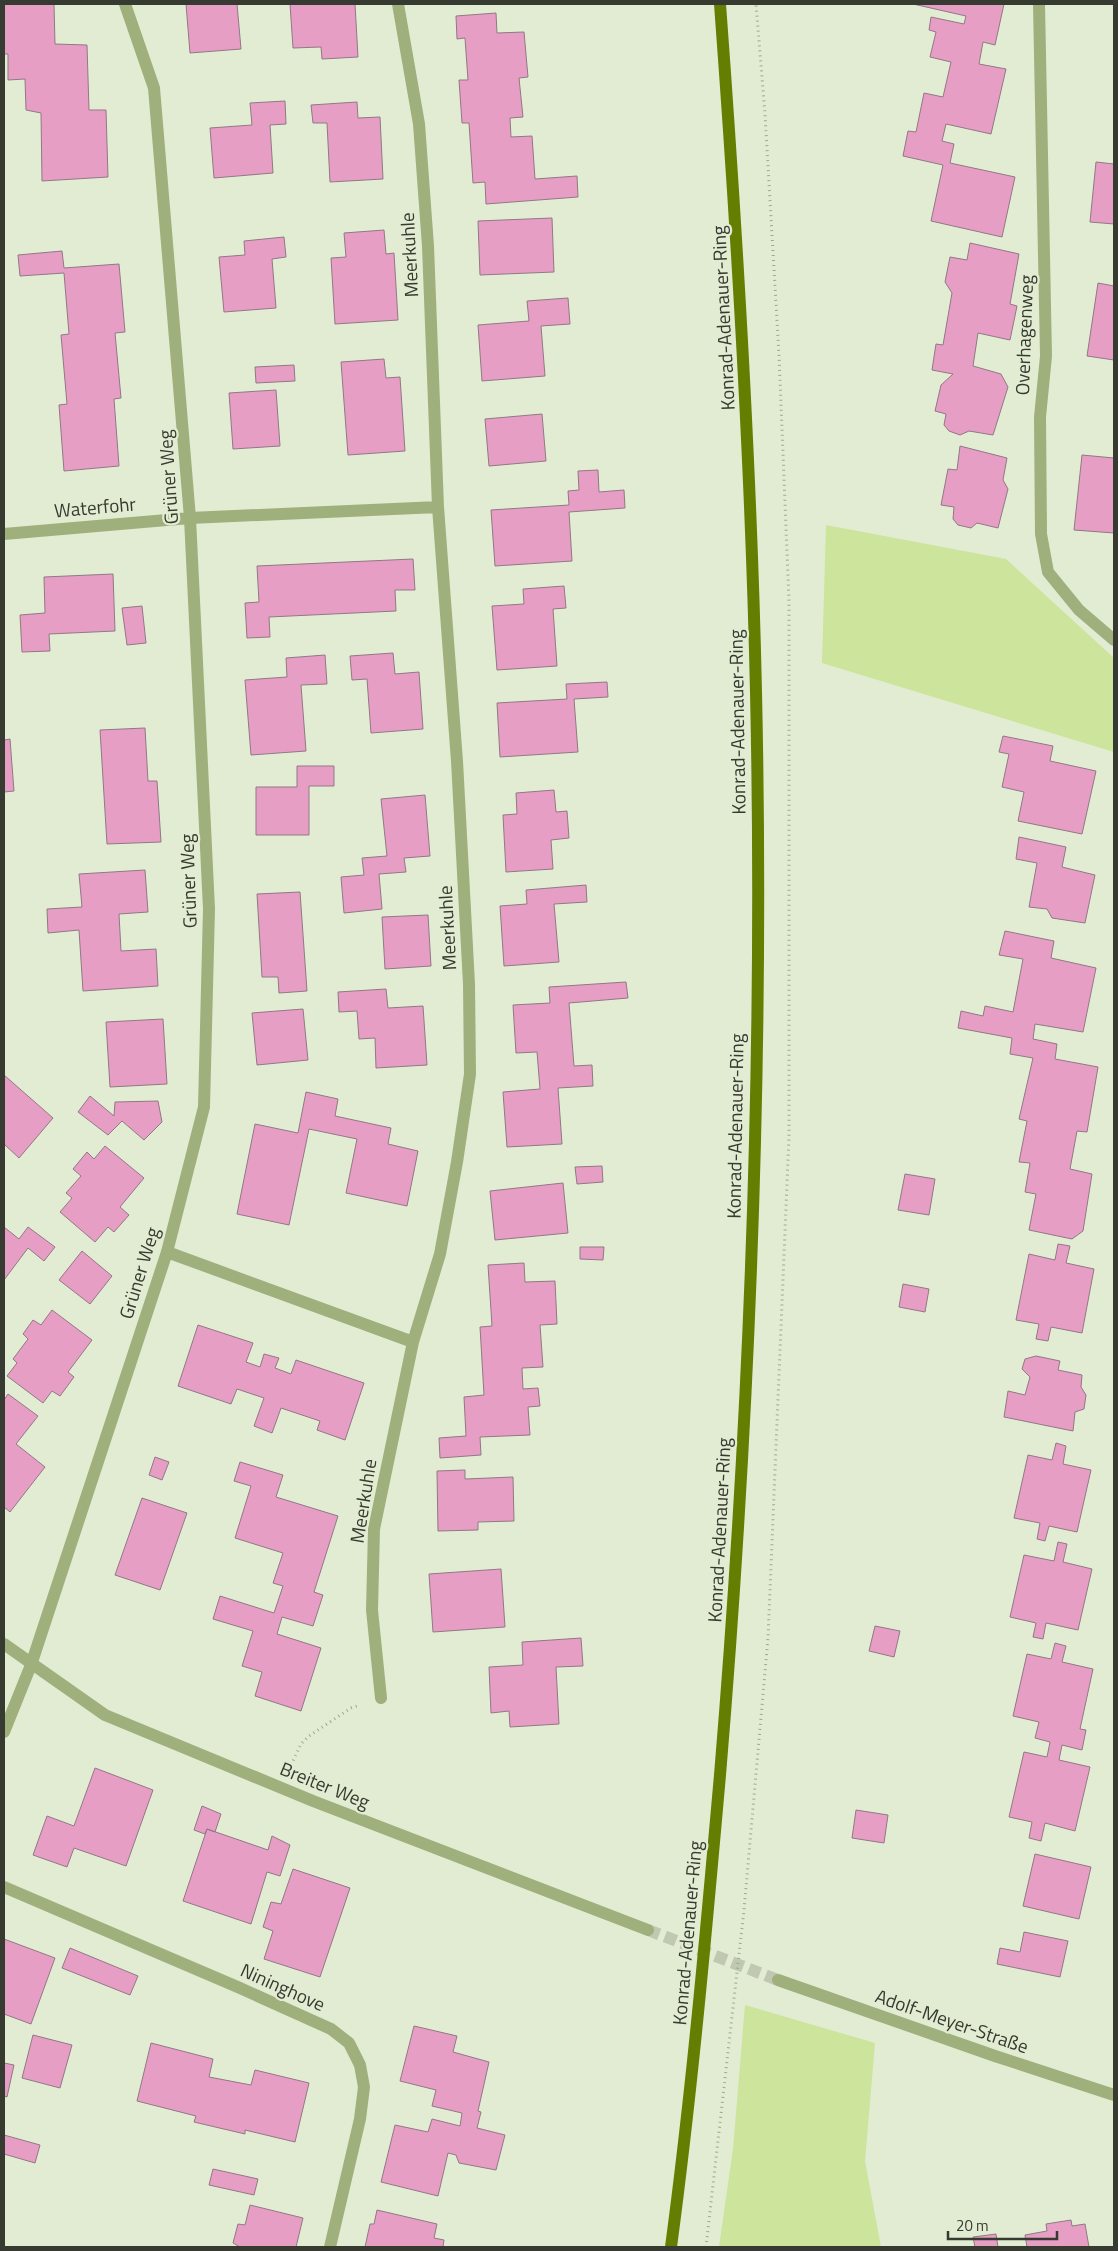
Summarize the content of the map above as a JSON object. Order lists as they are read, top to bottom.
{
  "streets": {
    "main road": ["Konrad-Adenauer-Ring"],
    "street": [
      "Meerkuhle",
      "Overhagenweg",
      "Grüner Weg",
      "Waterfohr",
      "Breiter Weg",
      "Nininghove",
      "Adolf-Meyer-Straße"
    ]
  },
  "crossings": [
    ["Grüner Weg", "Waterfohr"],
    ["Grüner Weg", "Breiter Weg"]
  ],
  "scale_bar": "20 m"
}
